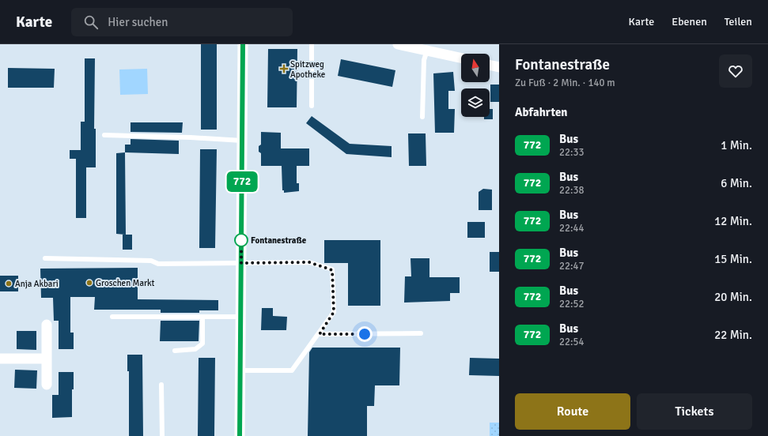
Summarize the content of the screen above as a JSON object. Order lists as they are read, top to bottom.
{
  "places": {
    "health": ["Spitzweg Apotheke"],
    "other": ["Fontanestraße", "Groschen Markt", "Anja Akbari"]
  },
  "lines": ["bus line 772"],
  "north": "top",
  "page": {
    "header": "Karte",
    "search": "Hier suchen",
    "nav": ["Karte", "Ebenen", "Teilen"],
    "on_map": "772",
    "heading": [
      ["Fontanestraße", "Zu Fuß · 2 Min. · 140 m"],
      "Abfahrten"
    ],
    "list": [
      {
        "mark": "772",
        "name": "Bus",
        "note": "22:33",
        "value": "1 Min."
      },
      {
        "mark": "772",
        "name": "Bus",
        "note": "22:38",
        "value": "6 Min."
      },
      {
        "mark": "772",
        "name": "Bus",
        "note": "22:44",
        "value": "12 Min."
      },
      {
        "mark": "772",
        "name": "Bus",
        "note": "22:47",
        "value": "15 Min."
      },
      {
        "mark": "772",
        "name": "Bus",
        "note": "22:52",
        "value": "20 Min."
      },
      {
        "mark": "772",
        "name": "Bus",
        "note": "22:54",
        "value": "22 Min."
      }
    ],
    "buttons": ["Route", "Tickets"]
  }
}
